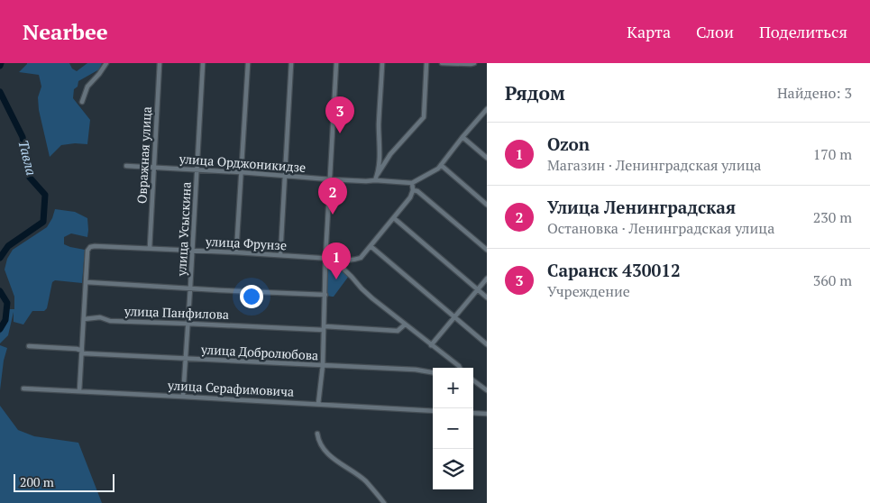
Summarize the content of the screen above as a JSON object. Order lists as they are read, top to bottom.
{
  "streets": {
    "street": [
      "Овражная улица",
      "улица Орджоникидзе",
      "улица Усыскина",
      "улица Фрунзе",
      "улица Панфилова",
      "улица Добролюбова",
      "улица Серафимовича"
    ]
  },
  "crossings": [
    ["Овражная улица", "улица Орджоникидзе"],
    ["Овражная улица", "улица Фрунзе"],
    ["улица Орджоникидзе", "улица Усыскина"],
    ["улица Усыскина", "улица Фрунзе"],
    ["улица Усыскина", "улица Панфилова"],
    ["улица Усыскина", "улица Добролюбова"],
    ["улица Усыскина", "улица Серафимовича"]
  ],
  "water": ["Тавла"],
  "scale_bar": "200 m",
  "page": {
    "header": "Nearbee",
    "nav": ["Карта", "Слои", "Поделиться"],
    "heading": ["Рядом", "Найдено: 3"],
    "pins": ["3", "2", "1"],
    "list": [
      {
        "mark": "1",
        "name": "Ozon",
        "note": "Магазин · Ленинградская улица",
        "value": "170 m"
      },
      {
        "mark": "2",
        "name": "Улица Ленинградская",
        "note": "Остановка · Ленинградская улица",
        "value": "230 m"
      },
      {
        "mark": "3",
        "name": "Саранск 430012",
        "note": "Учреждение",
        "value": "360 m"
      }
    ],
    "map_buttons": ["+", "−"],
    "scale": "200 m"
  }
}
